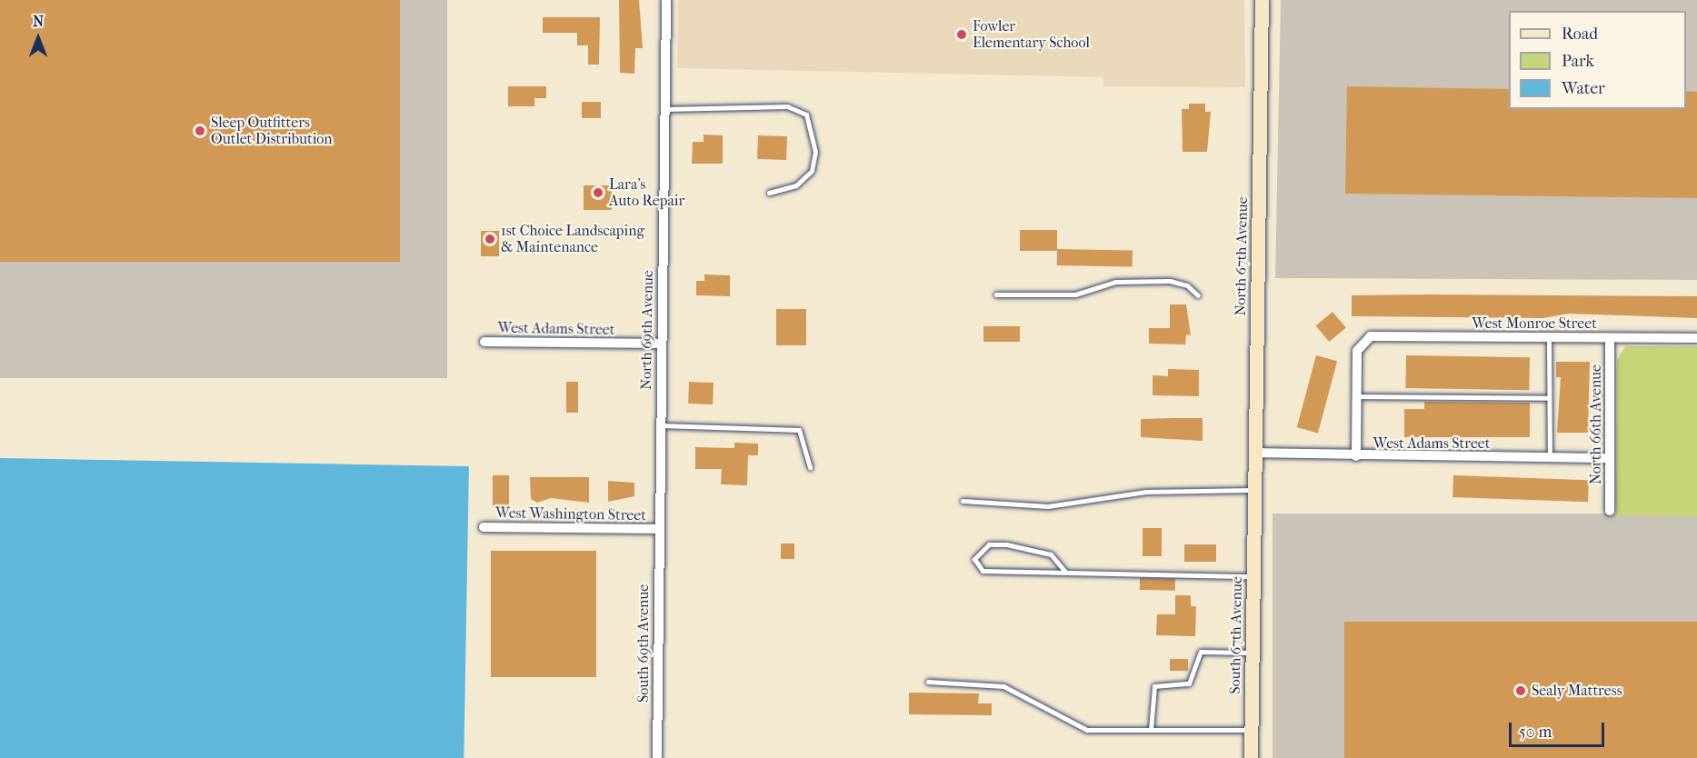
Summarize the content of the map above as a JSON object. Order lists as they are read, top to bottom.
{
  "streets": {
    "main road": ["North 67th Avenue", "South 67th Avenue"],
    "street": [
      "West Monroe Street",
      "West Adams Street",
      "North 69th Avenue",
      "North 66th Avenue",
      "West Washington Street",
      "South 69th Avenue"
    ]
  },
  "crossings": [
    ["North 67th Avenue", "West Adams Street"],
    ["North 67th Avenue", "South 67th Avenue"],
    ["West Monroe Street", "North 66th Avenue"],
    ["West Adams Street", "North 69th Avenue"],
    ["West Adams Street", "North 66th Avenue"],
    ["North 69th Avenue", "West Washington Street"],
    ["North 69th Avenue", "South 69th Avenue"],
    ["West Washington Street", "South 69th Avenue"]
  ],
  "places": [
    "Fowler Elementary School",
    "Sleep Outfitters Outlet Distribution",
    "Lara's Auto Repair",
    "1st Choice Landscaping & Maintenance",
    "Sealy Mattress"
  ],
  "legend": ["Road", "Park", "Water"],
  "scale_bar": "50 m",
  "north": "top"
}
